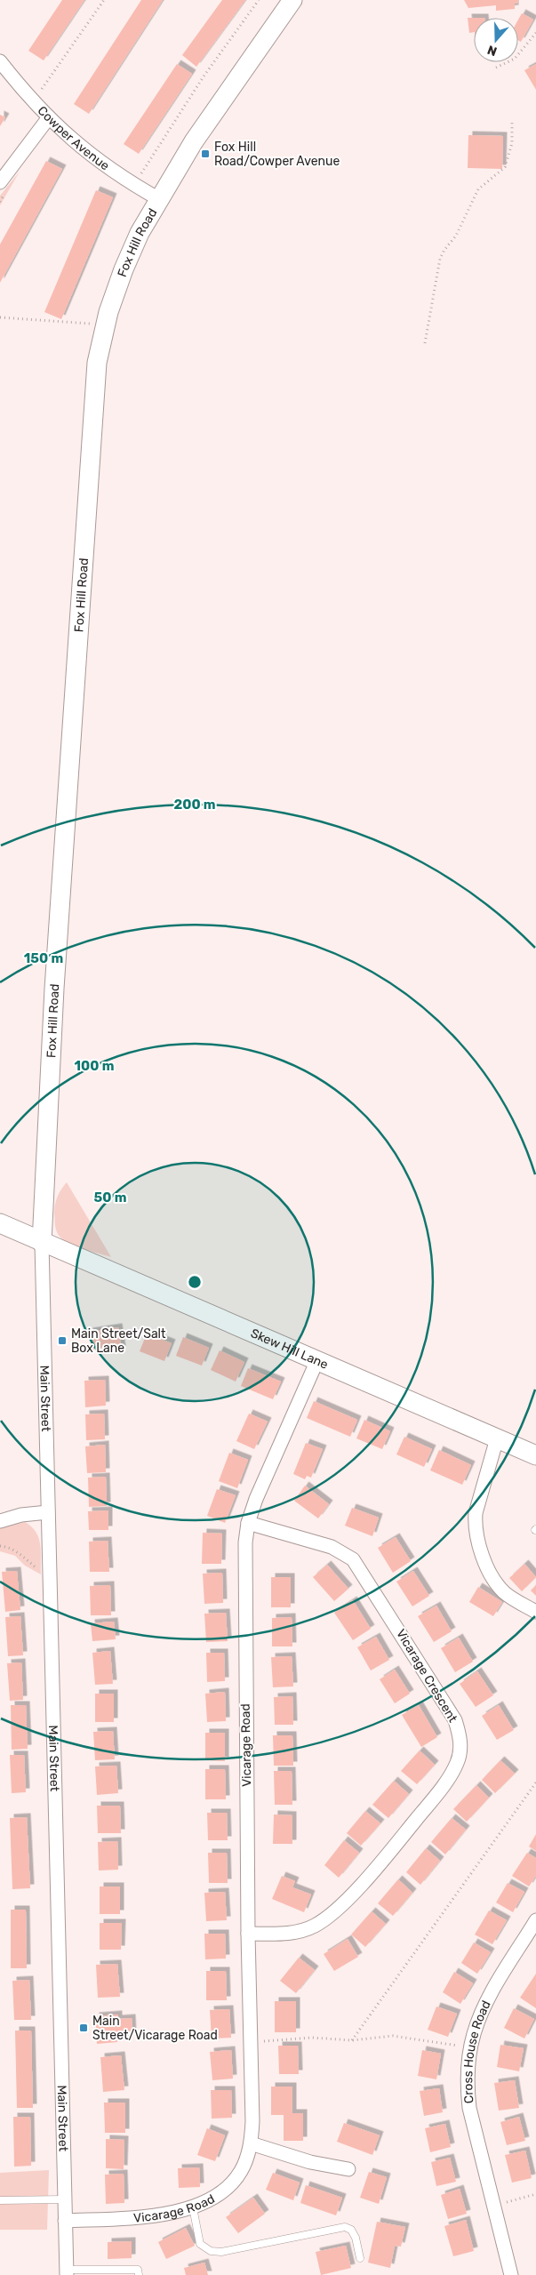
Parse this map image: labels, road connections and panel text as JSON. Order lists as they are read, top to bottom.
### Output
{
  "streets": {
    "street": [
      "Cowper Avenue",
      "Fox Hill Road",
      "Skew Hill Lane",
      "Main Street",
      "Vicarage Crescent",
      "Vicarage Road",
      "Cross House Road"
    ]
  },
  "crossings": [
    ["Cowper Avenue", "Fox Hill Road"],
    ["Fox Hill Road", "Skew Hill Lane"],
    ["Fox Hill Road", "Main Street"],
    ["Skew Hill Lane", "Main Street"],
    ["Skew Hill Lane", "Vicarage Road"],
    ["Main Street", "Vicarage Road"],
    ["Vicarage Crescent", "Vicarage Road"]
  ],
  "places": {
    "transit": ["Fox Hill Road/Cowper Avenue", "Main Street/Salt Box Lane", "Main Street/Vicarage Road"]
  },
  "north": "bottom",
  "rings": [
    "200 m",
    "150 m",
    "100 m",
    "50 m"
  ]
}
